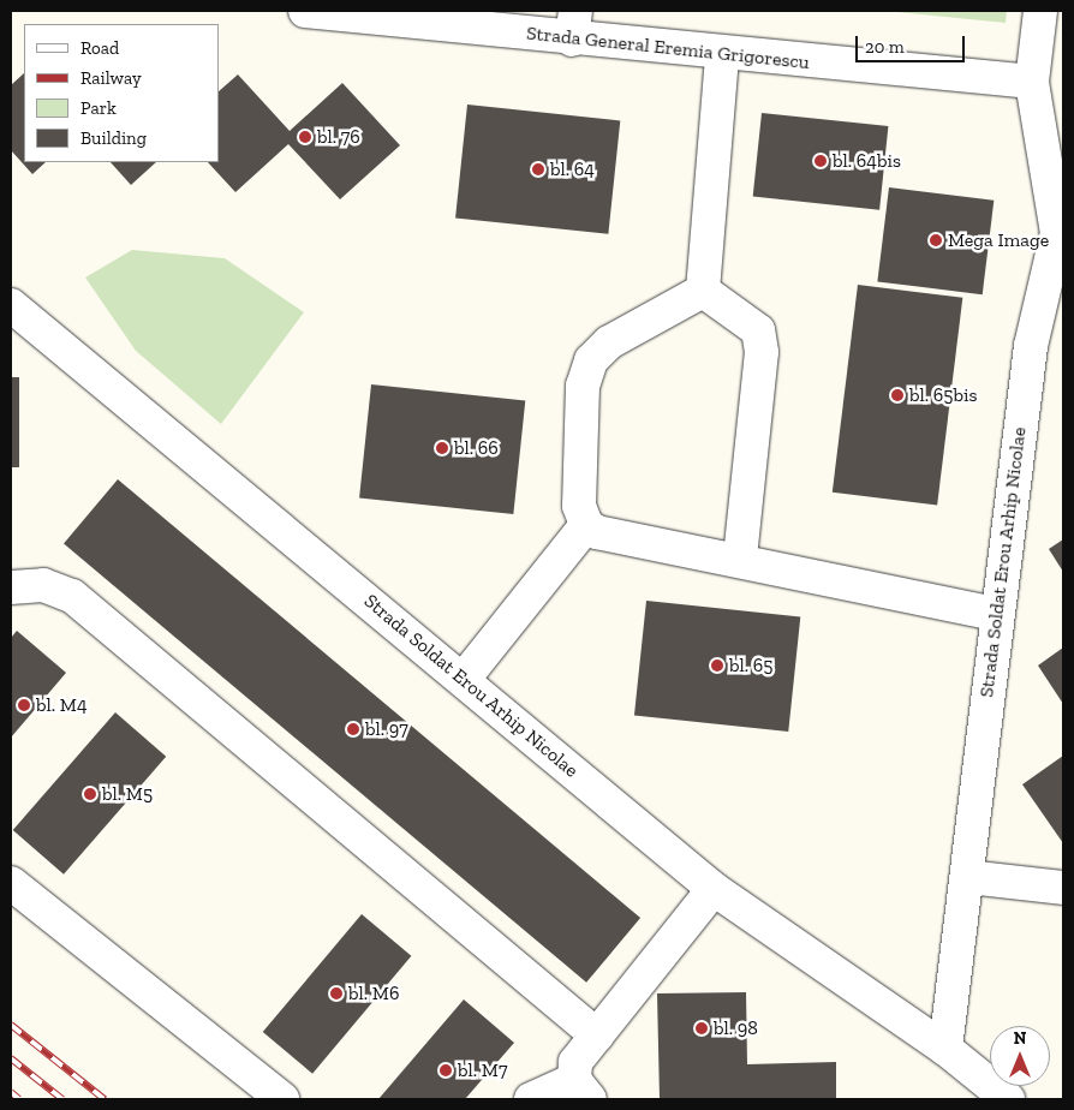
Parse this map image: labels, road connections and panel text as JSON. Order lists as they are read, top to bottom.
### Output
{
  "streets": {
    "street": ["Strada General Eremia Grigorescu", "Strada Soldat Erou Arhip Nicolae"]
  },
  "crossings": [
    ["Strada General Eremia Grigorescu", "Strada Soldat Erou Arhip Nicolae"]
  ],
  "places": [
    "bl. 76",
    "bl. 64bis",
    "bl. 64",
    "Mega Image",
    "bl. 65bis",
    "bl. 66",
    "bl. 65",
    "bl. M4",
    "bl. 97",
    "bl. M5",
    "bl. M6",
    "bl. 98",
    "bl. M7"
  ],
  "legend": [
    "Road",
    "Railway",
    "Park",
    "Building"
  ],
  "scale_bar": "20 m",
  "north": "top"
}
